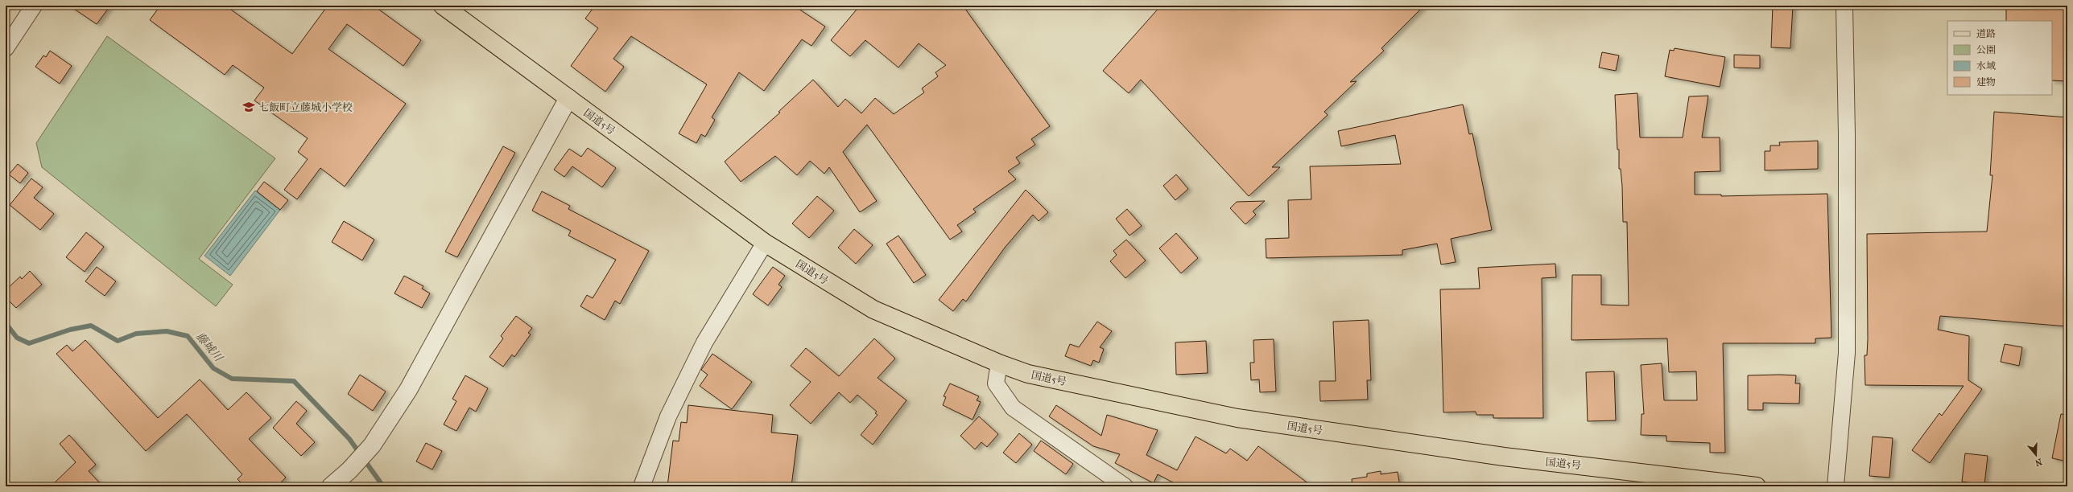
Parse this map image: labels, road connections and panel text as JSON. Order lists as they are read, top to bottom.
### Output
{
  "streets": {
    "highway": ["国道5号"]
  },
  "water": ["藤城川"],
  "places": {
    "school or university": ["七飯町立藤城小学校"]
  },
  "legend": [
    "道路",
    "公園",
    "水域",
    "建物"
  ],
  "north": "bottom"
}
